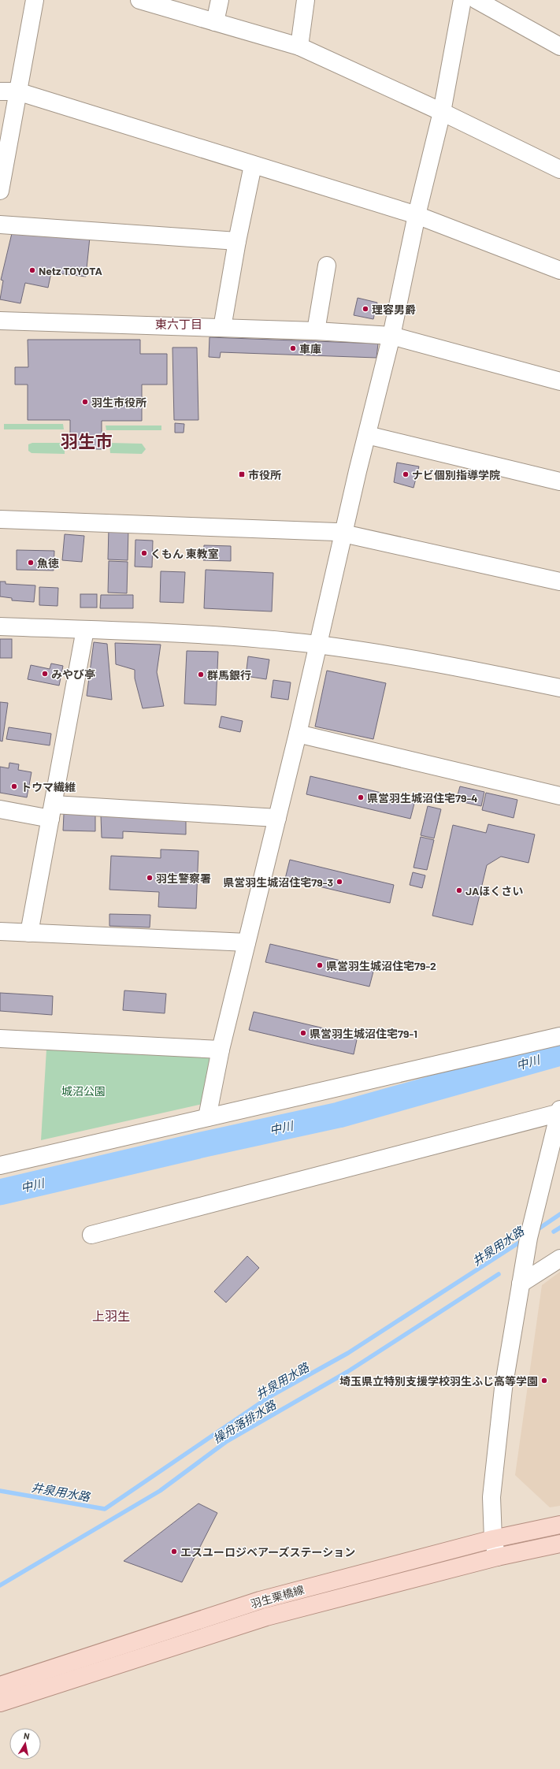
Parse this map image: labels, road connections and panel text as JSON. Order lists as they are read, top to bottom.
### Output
{
  "streets": {
    "main road": ["羽生栗橋線"]
  },
  "districts": ["東六丁目", "羽生市", "上羽生"],
  "water": ["中川", "井泉用水路", "操舟落排水路"],
  "parks": ["城沼公園"],
  "places": {
    "other": [
      "Netz TOYOTA",
      "理容男爵",
      "車庫",
      "羽生市役所",
      "ナビ個別指導学院",
      "くもん 東教室",
      "魚徳",
      "みやび亭",
      "群馬銀行",
      "トウマ繊維",
      "県営羽生城沼住宅79-4",
      "羽生警察署",
      "県営羽生城沼住宅79-3",
      "JAほくさい",
      "県営羽生城沼住宅79-2",
      "県営羽生城沼住宅79-1",
      "埼玉県立特別支援学校羽生ふじ高等学園",
      "エスユーロジベアーズステーション"
    ],
    "transit": ["市役所"]
  },
  "north": "top"
}
